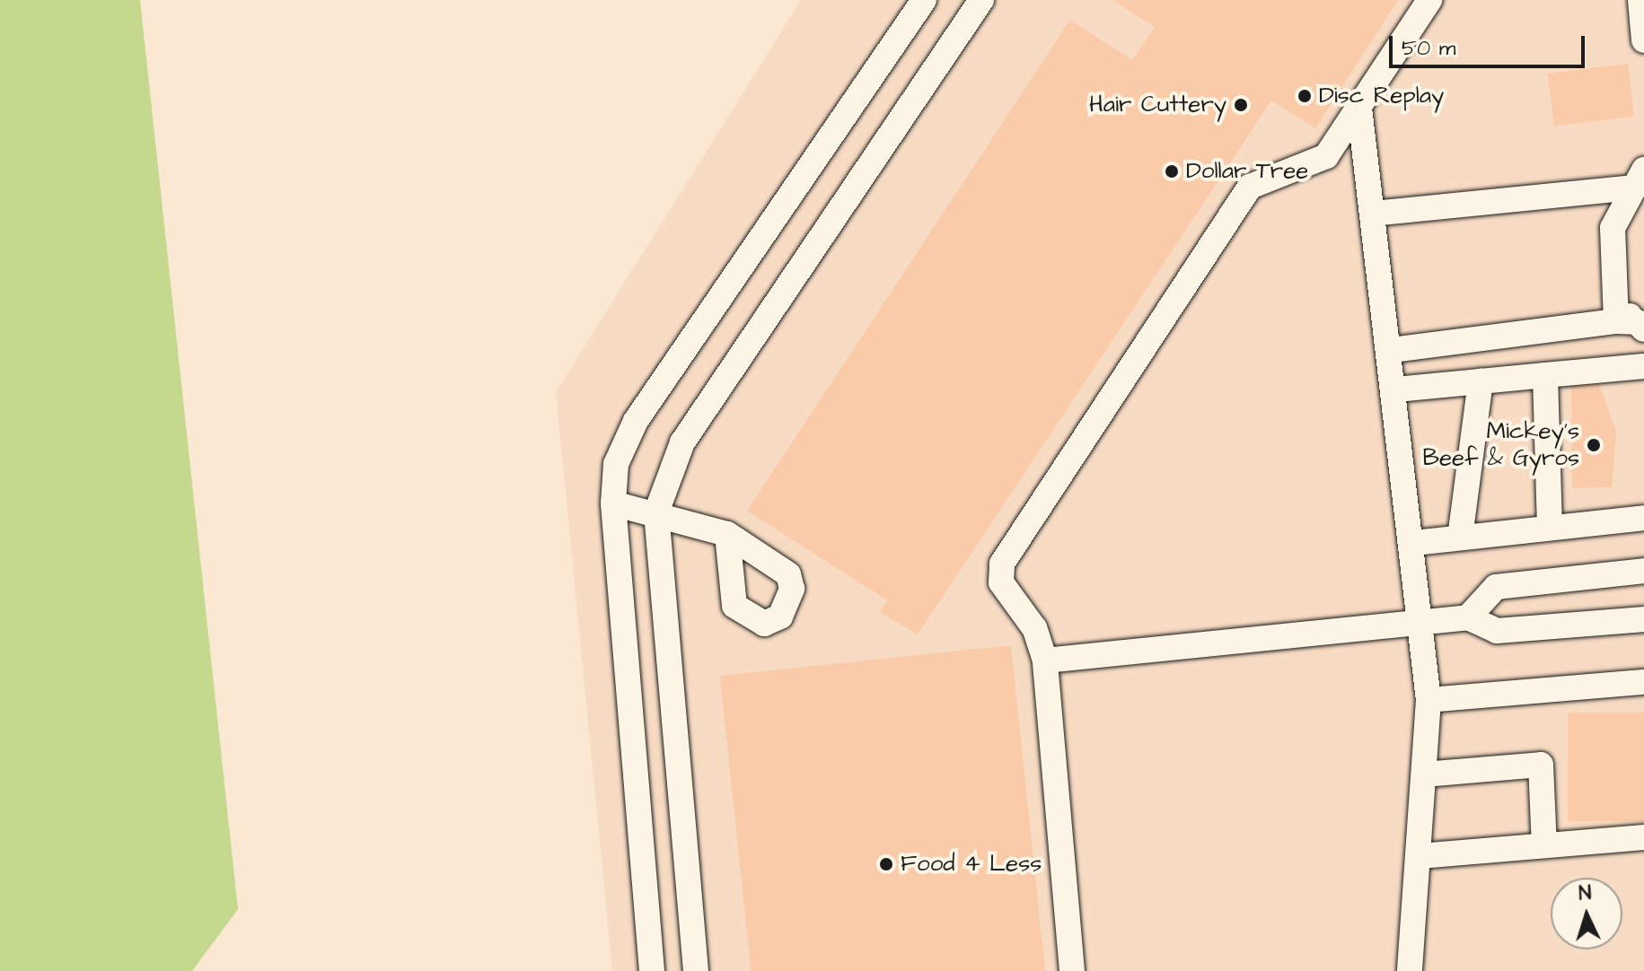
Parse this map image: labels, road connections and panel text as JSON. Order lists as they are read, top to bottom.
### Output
{
  "places": [
    "Disc Replay",
    "Hair Cuttery",
    "Dollar Tree",
    "Mickey's Beef & Gyros",
    "Food 4 Less"
  ],
  "scale_bar": "50 m",
  "north": "top"
}
